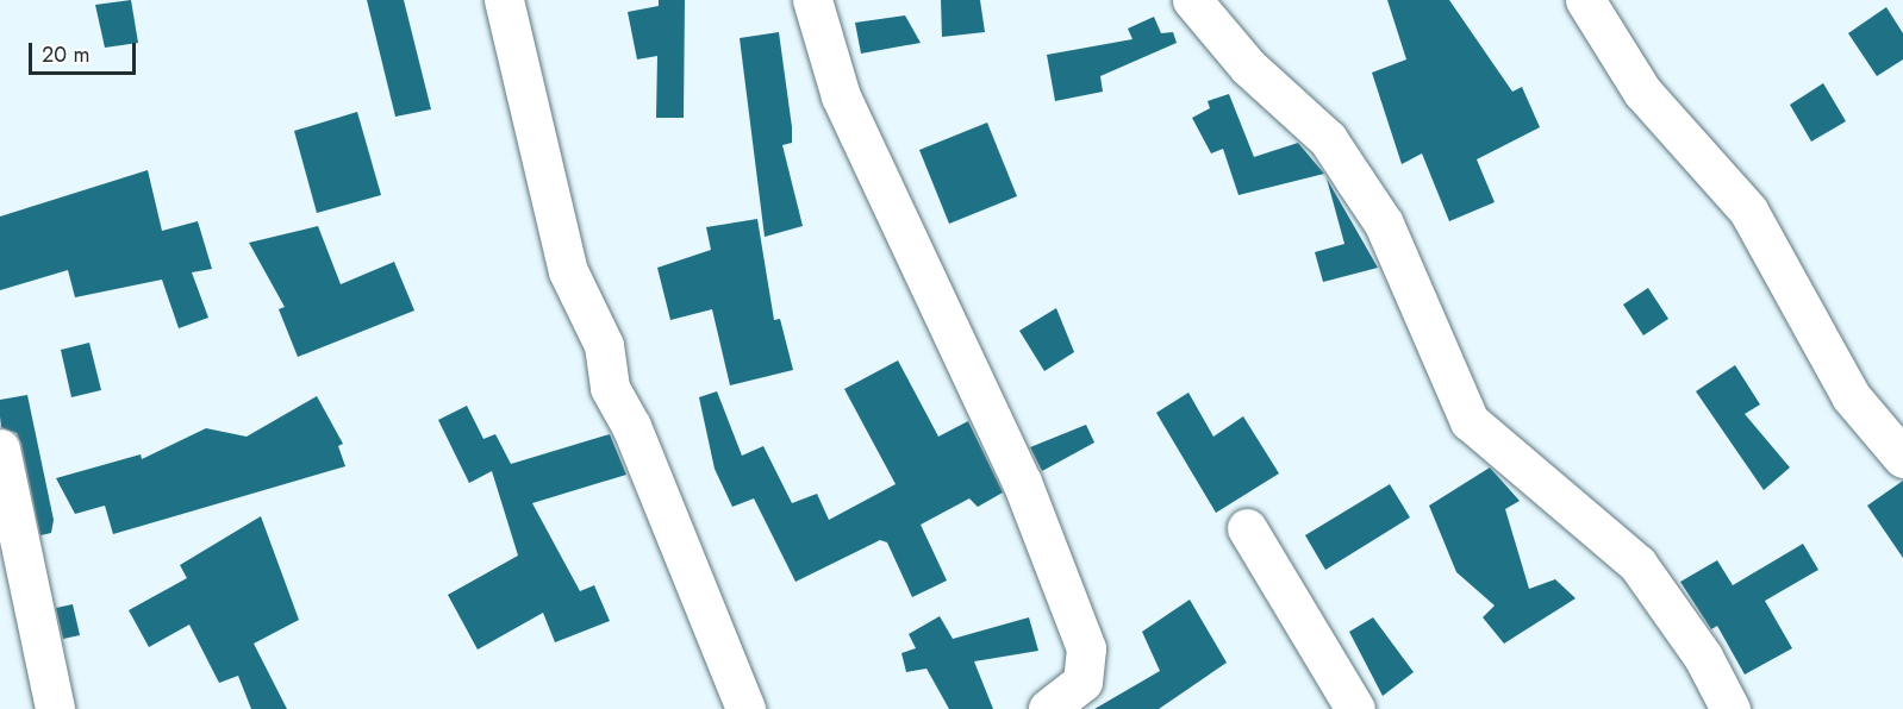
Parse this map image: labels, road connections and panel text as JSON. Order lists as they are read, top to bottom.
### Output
{
  "scale_bar": "20 m"
}
